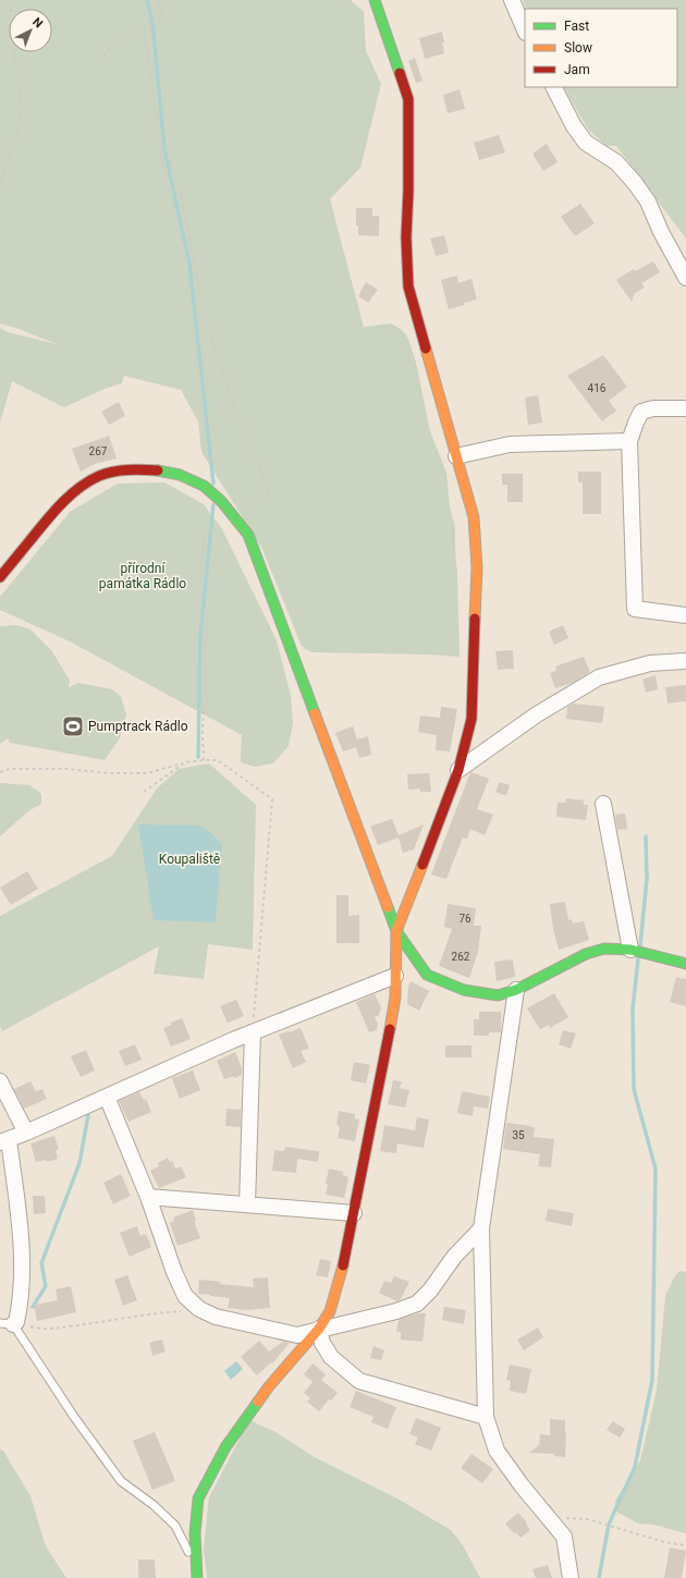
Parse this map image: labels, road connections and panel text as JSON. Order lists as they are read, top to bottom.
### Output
{
  "parks": ["přírodní památka Rádlo", "Koupaliště"],
  "places": {
    "sports": ["Pumptrack Rádlo"]
  },
  "house_numbers": [
    "416",
    "267",
    "76",
    "262",
    "35"
  ],
  "legend": ["Fast", "Slow", "Jam"],
  "north": "top right"
}
